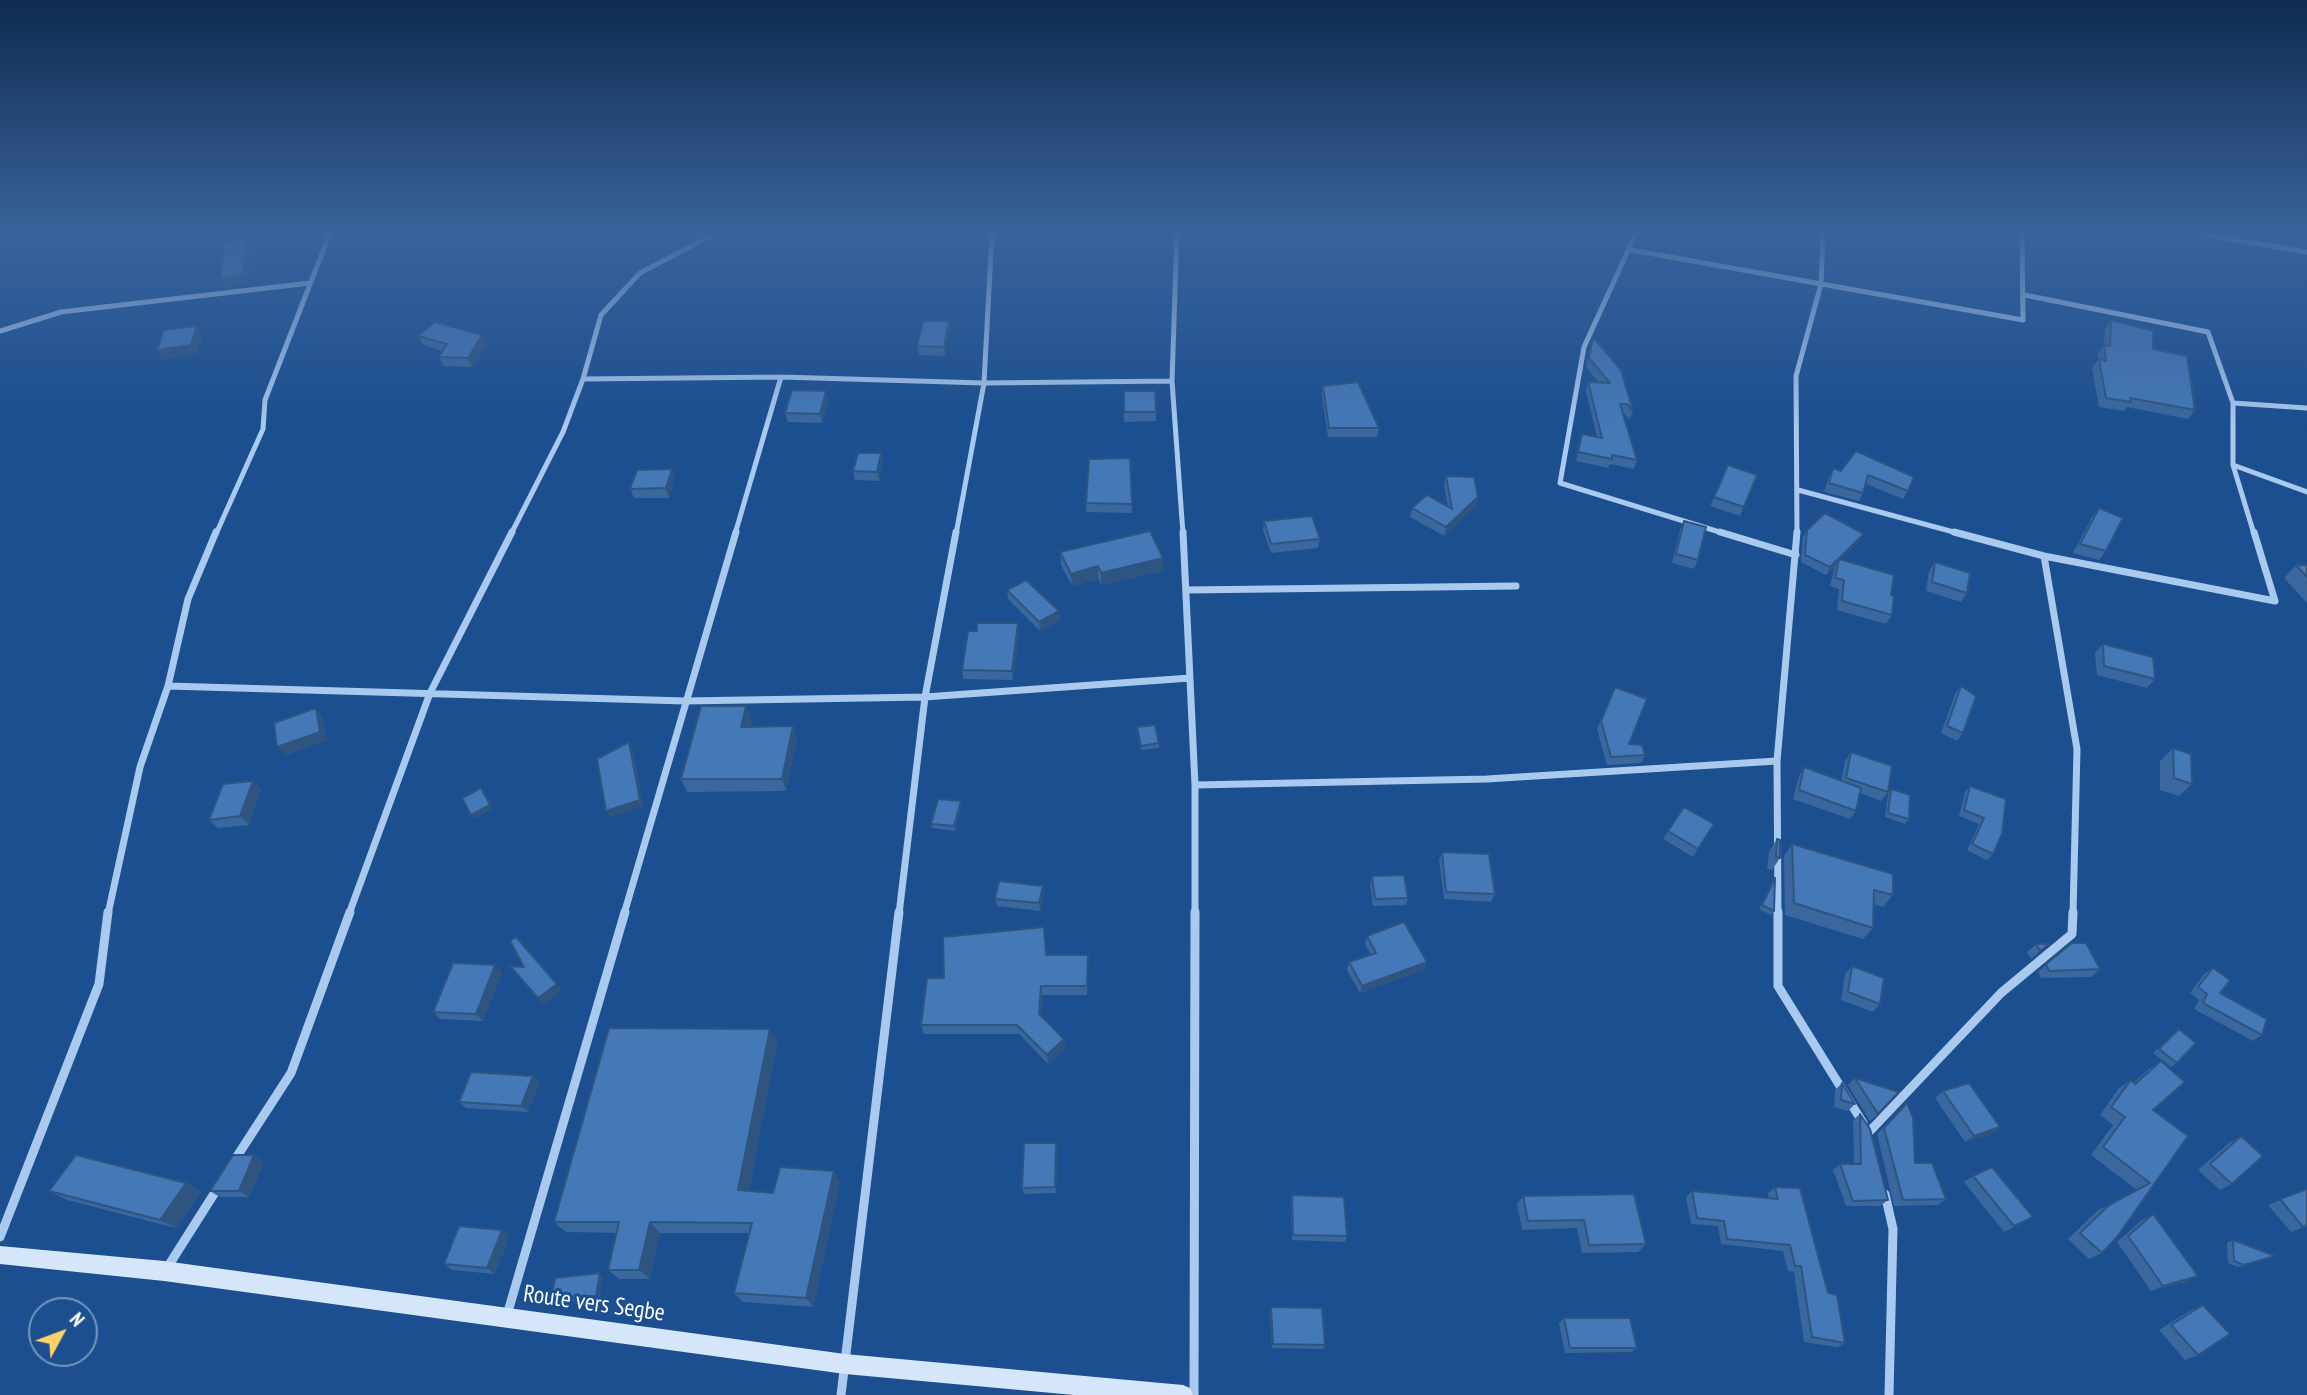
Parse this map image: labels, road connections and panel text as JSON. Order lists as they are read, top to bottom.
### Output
{
  "streets": {
    "main road": ["Route vers Segbe"]
  },
  "north": "top right"
}
